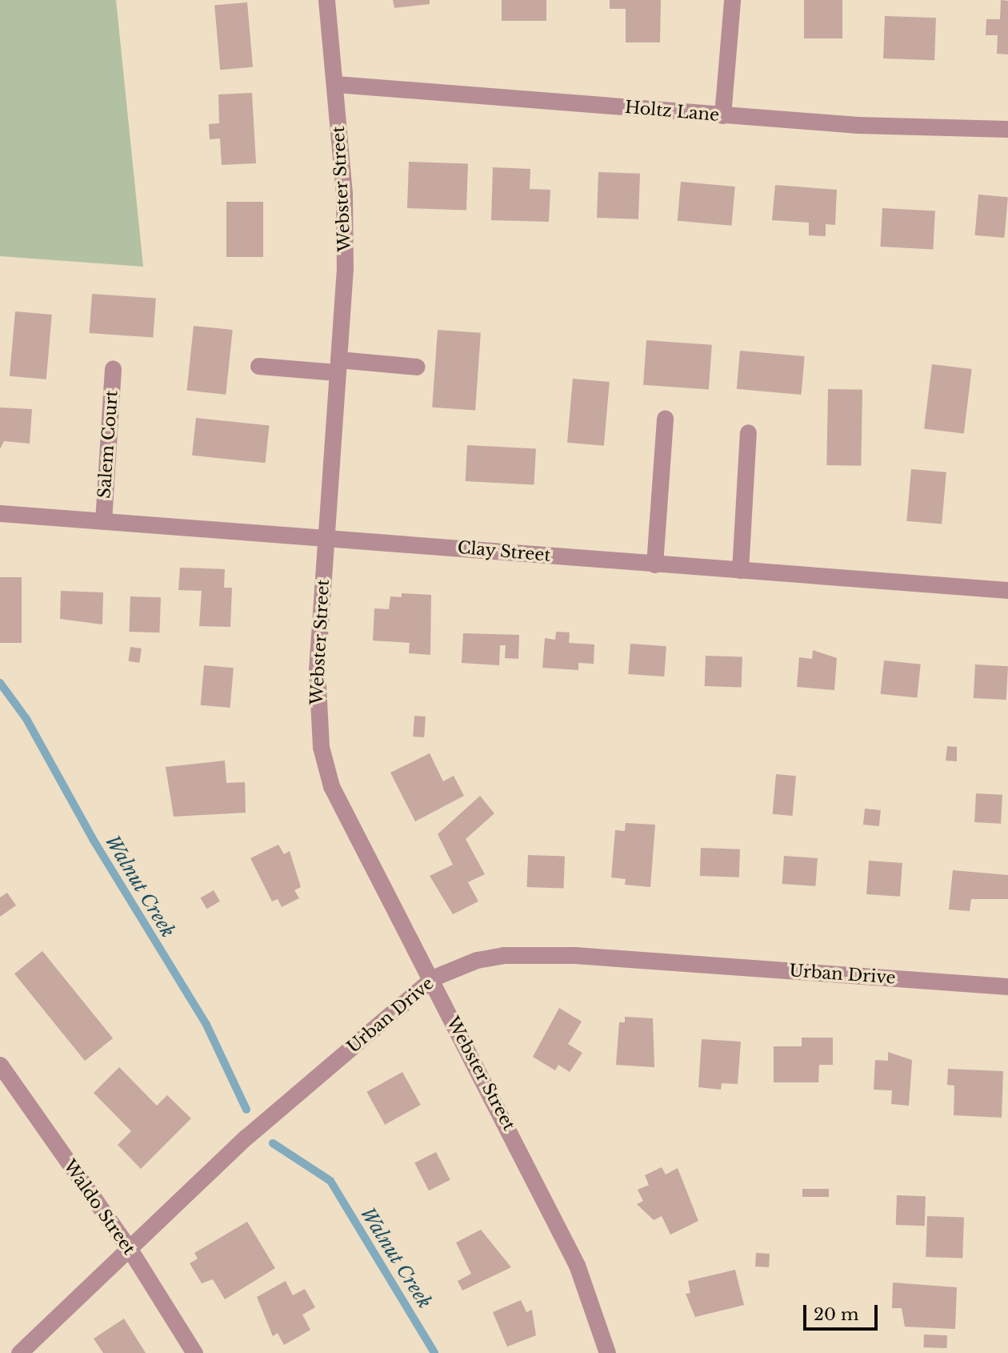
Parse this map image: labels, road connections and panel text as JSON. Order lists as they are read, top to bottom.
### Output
{
  "streets": {
    "street": [
      "Holtz Lane",
      "Webster Street",
      "Salem Court",
      "Clay Street",
      "Urban Drive",
      "Waldo Street"
    ]
  },
  "crossings": [
    ["Holtz Lane", "Webster Street"],
    ["Webster Street", "Clay Street"],
    ["Webster Street", "Urban Drive"],
    ["Salem Court", "Clay Street"],
    ["Urban Drive", "Waldo Street"]
  ],
  "water": ["Walnut Creek"],
  "scale_bar": "20 m"
}
